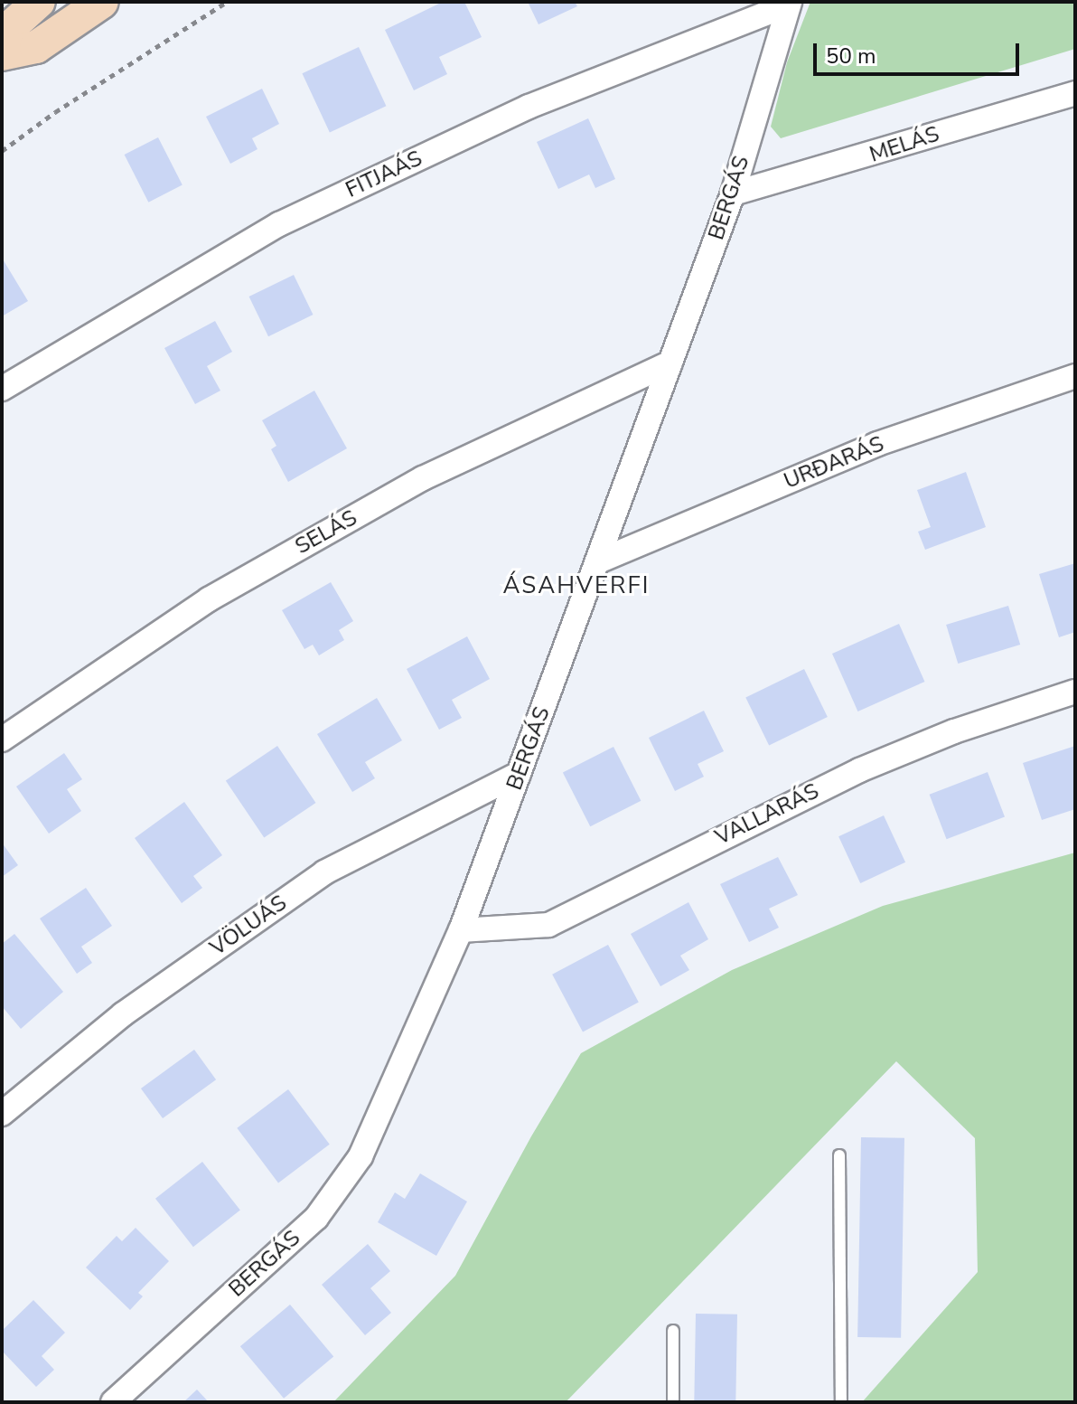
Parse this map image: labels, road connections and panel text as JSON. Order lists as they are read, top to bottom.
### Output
{
  "streets": {
    "street": [
      "MELÁS",
      "FITJAÁS",
      "BERGÁS",
      "URÐARÁS",
      "SELÁS",
      "VALLARÁS",
      "VÖLUÁS"
    ]
  },
  "crossings": [
    ["MELÁS", "BERGÁS"],
    ["FITJAÁS", "BERGÁS"],
    ["BERGÁS", "URÐARÁS"],
    ["BERGÁS", "SELÁS"],
    ["BERGÁS", "VALLARÁS"],
    ["BERGÁS", "VÖLUÁS"]
  ],
  "districts": ["ÁSAHVERFI"],
  "scale_bar": "50 m"
}
